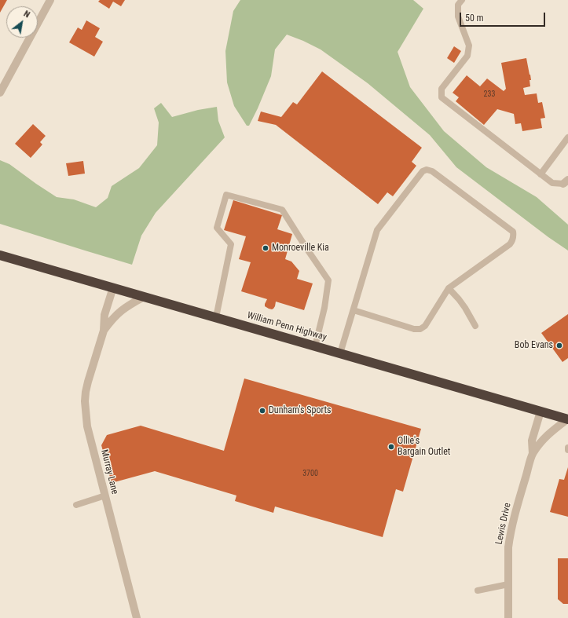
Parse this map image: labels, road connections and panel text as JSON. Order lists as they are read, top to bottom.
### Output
{
  "streets": {
    "highway": ["William Penn Highway"],
    "street": ["Murray Lane", "Lewis Drive"]
  },
  "crossings": [
    ["William Penn Highway", "Murray Lane"],
    ["William Penn Highway", "Lewis Drive"]
  ],
  "places": [
    "Monroeville Kia",
    "Bob Evans",
    "Dunham's Sports",
    "Ollie's Bargain Outlet"
  ],
  "house_numbers": ["233", "3700"],
  "scale_bar": "50 m",
  "north": "top right"
}
